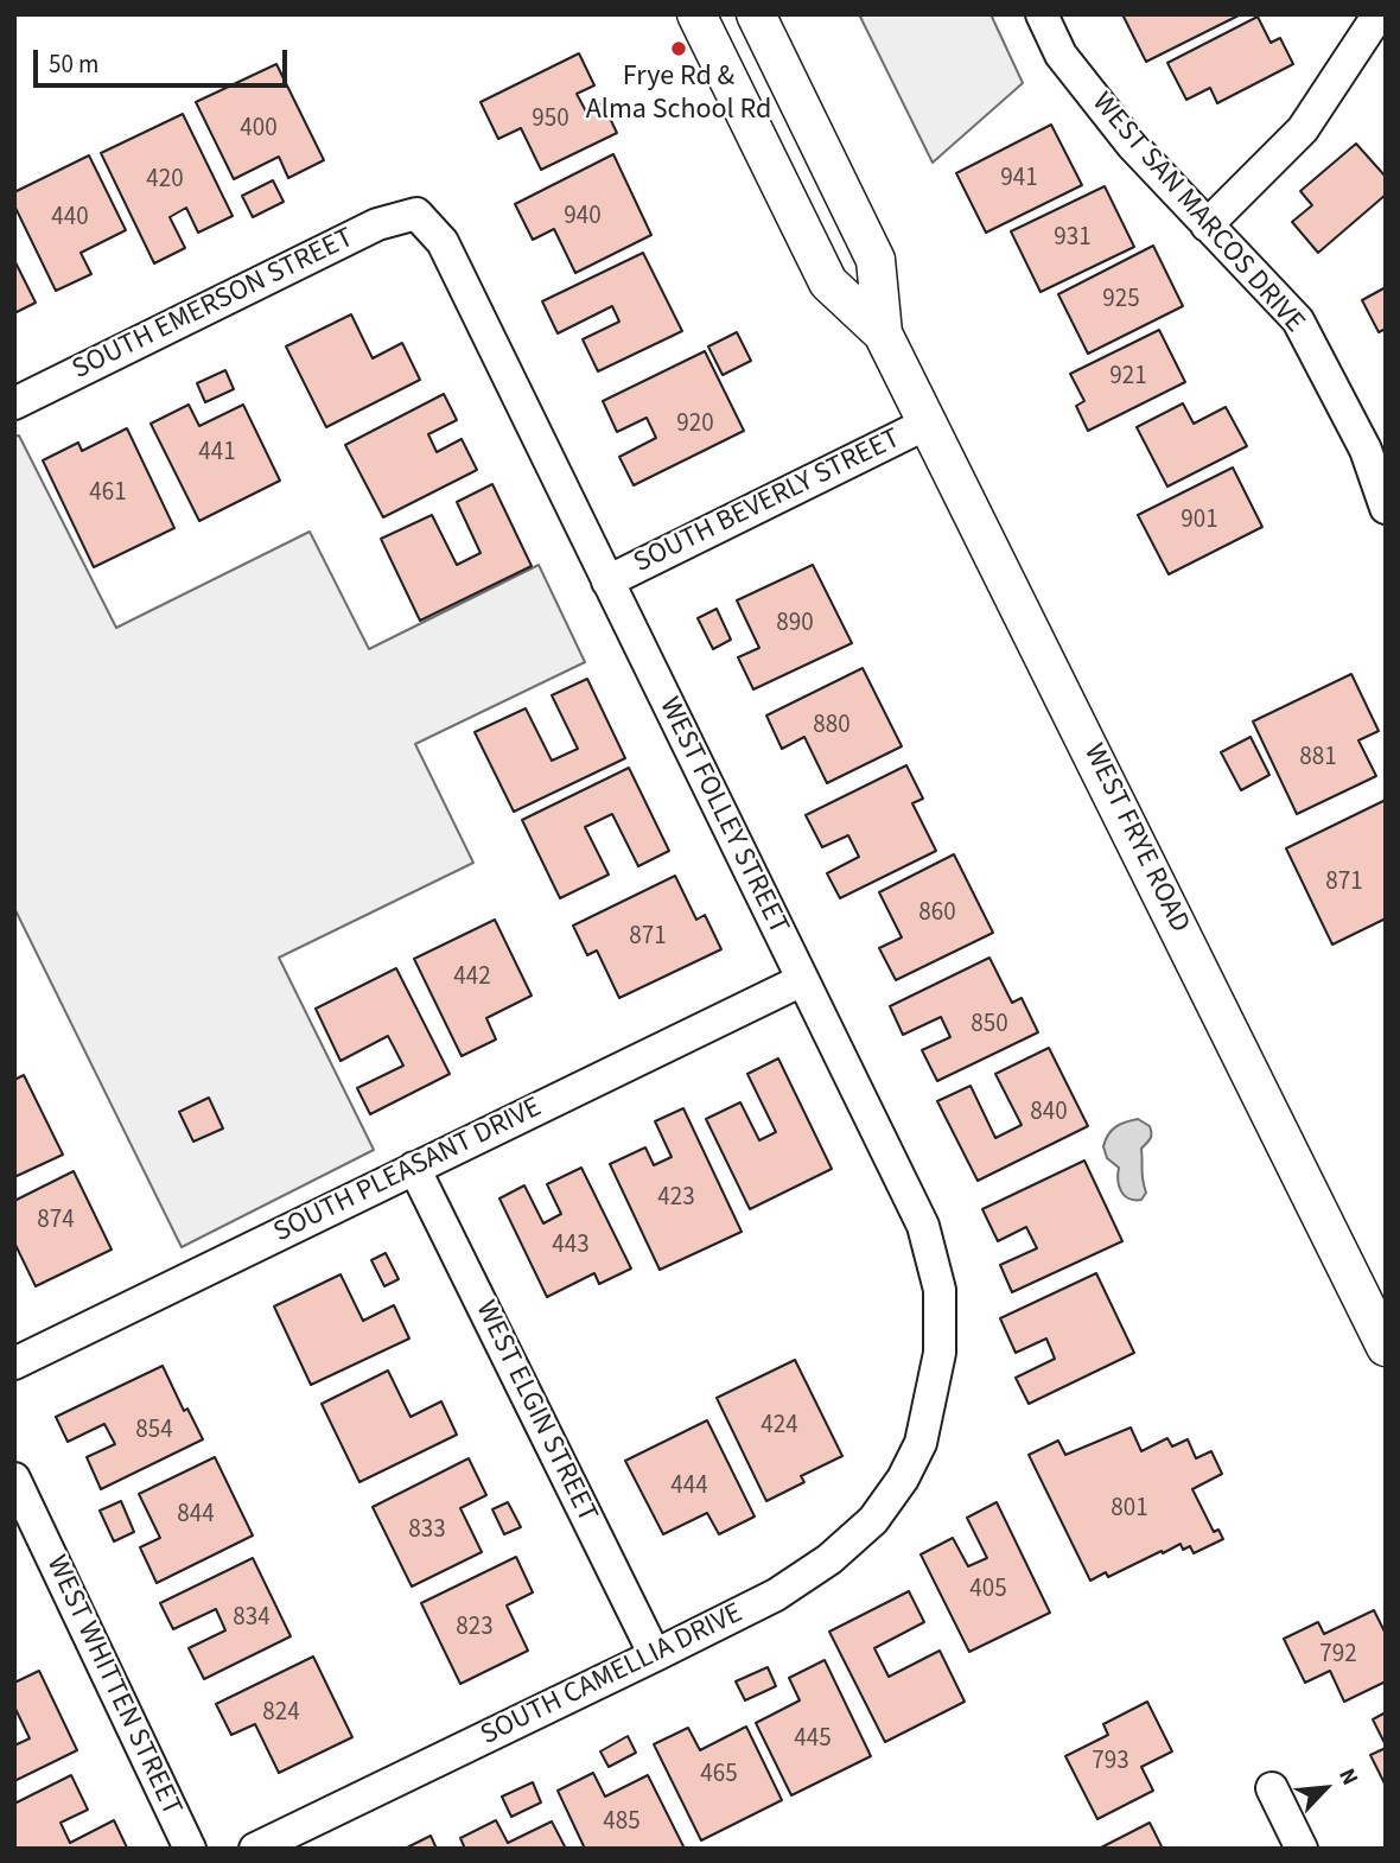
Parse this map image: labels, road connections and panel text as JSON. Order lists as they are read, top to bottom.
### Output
{
  "streets": {
    "street": [
      "WEST SAN MARCOS DRIVE",
      "SOUTH EMERSON STREET",
      "SOUTH BEVERLY STREET",
      "WEST FOLLEY STREET",
      "WEST FRYE ROAD",
      "SOUTH PLEASANT DRIVE",
      "WEST ELGIN STREET",
      "SOUTH CAMELLIA DRIVE",
      "WEST WHITTEN STREET"
    ]
  },
  "crossings": [
    ["SOUTH EMERSON STREET", "WEST FOLLEY STREET"],
    ["SOUTH BEVERLY STREET", "WEST FOLLEY STREET"],
    ["SOUTH BEVERLY STREET", "WEST FRYE ROAD"],
    ["WEST FOLLEY STREET", "SOUTH PLEASANT DRIVE"],
    ["WEST FOLLEY STREET", "SOUTH CAMELLIA DRIVE"],
    ["SOUTH PLEASANT DRIVE", "WEST ELGIN STREET"],
    ["WEST ELGIN STREET", "SOUTH CAMELLIA DRIVE"]
  ],
  "places": ["Frye Rd & Alma School Rd"],
  "house_numbers": [
    "950",
    "400",
    "941",
    "420",
    "940",
    "440",
    "931",
    "925",
    "921",
    "920",
    "441",
    "461",
    "901",
    "890",
    "880",
    "881",
    "871",
    "860",
    "871",
    "442",
    "850",
    "840",
    "423",
    "874",
    "443",
    "424",
    "854",
    "444",
    "801",
    "844",
    "833",
    "405",
    "834",
    "823",
    "792",
    "824",
    "445",
    "793",
    "465",
    "485"
  ],
  "scale_bar": "50 m",
  "north": "top right"
}
